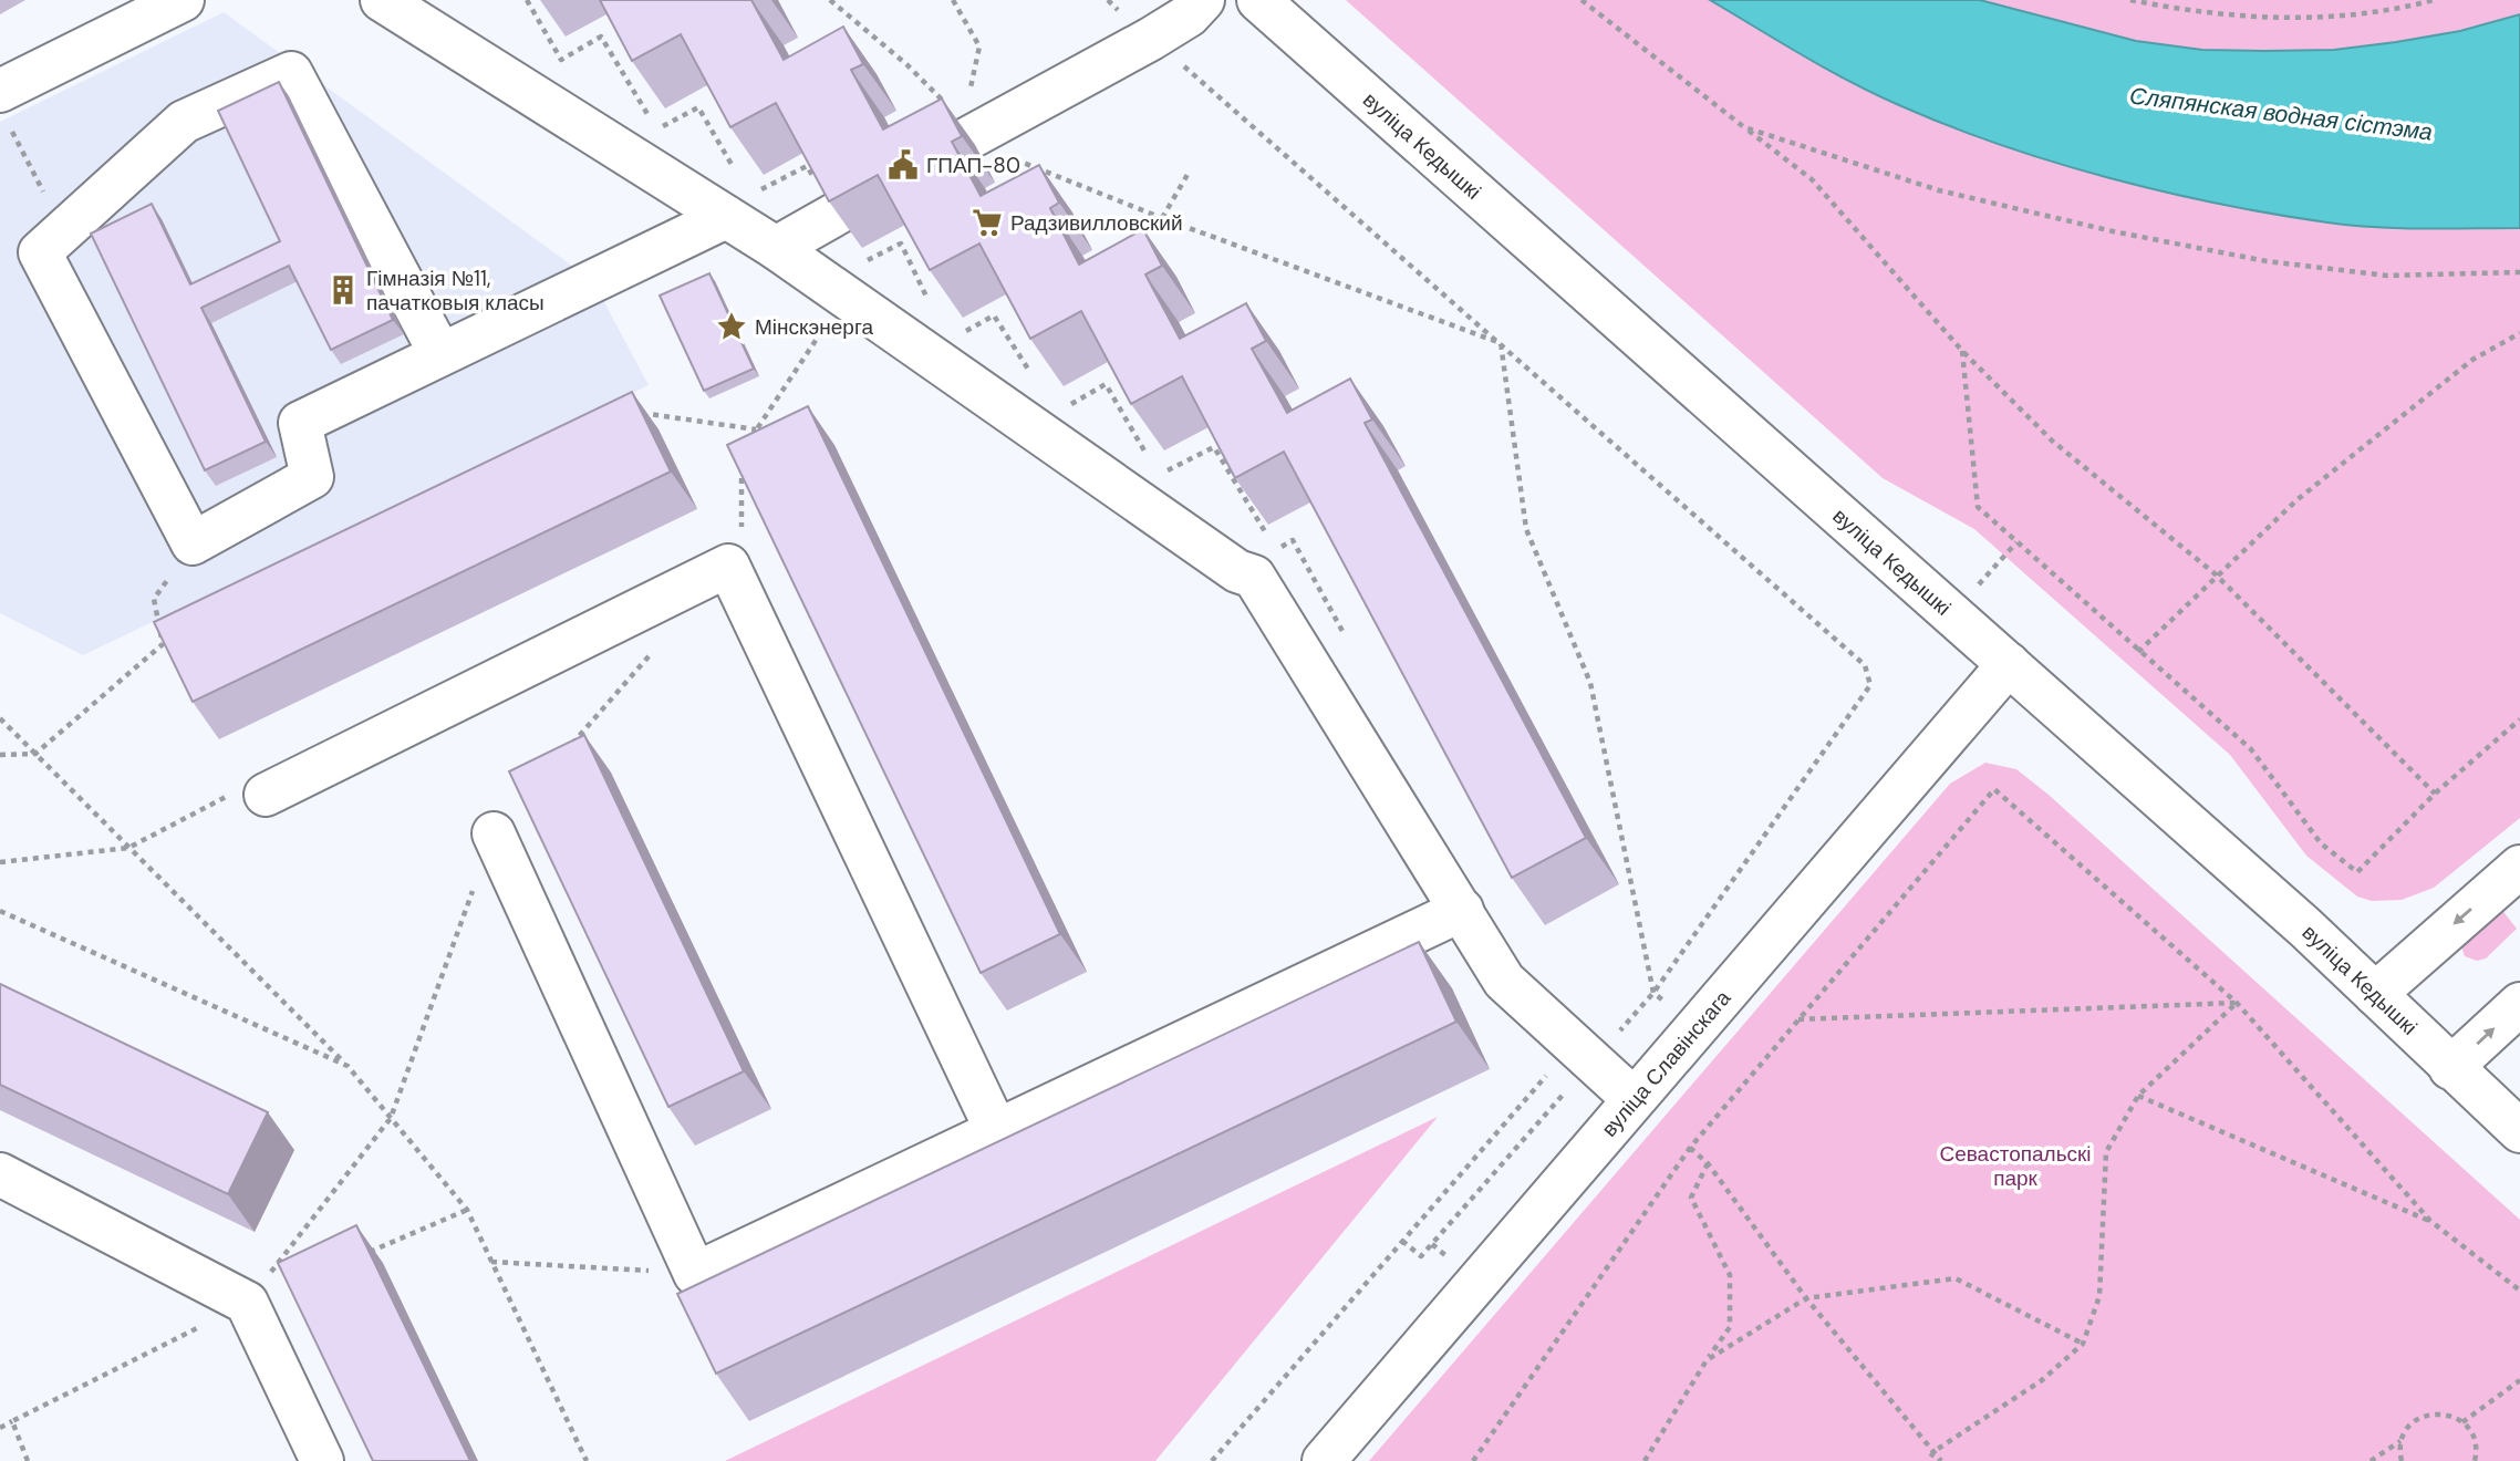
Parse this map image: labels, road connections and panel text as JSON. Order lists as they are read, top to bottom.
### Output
{
  "streets": {
    "street": ["вуліца Кедышкі", "вуліца Славінскага"]
  },
  "crossings": [
    ["вуліца Кедышкі", "вуліца Славінскага"]
  ],
  "water": ["Сляпянская водная сістэма"],
  "parks": ["Севастопальскі парк"],
  "places": {
    "public building": ["ГПАП-80"],
    "supermarket": ["Радзивилловский"],
    "building": ["Гімназія №11, пачатковыя класы"],
    "place": ["Мінскэнерга"]
  }
}
